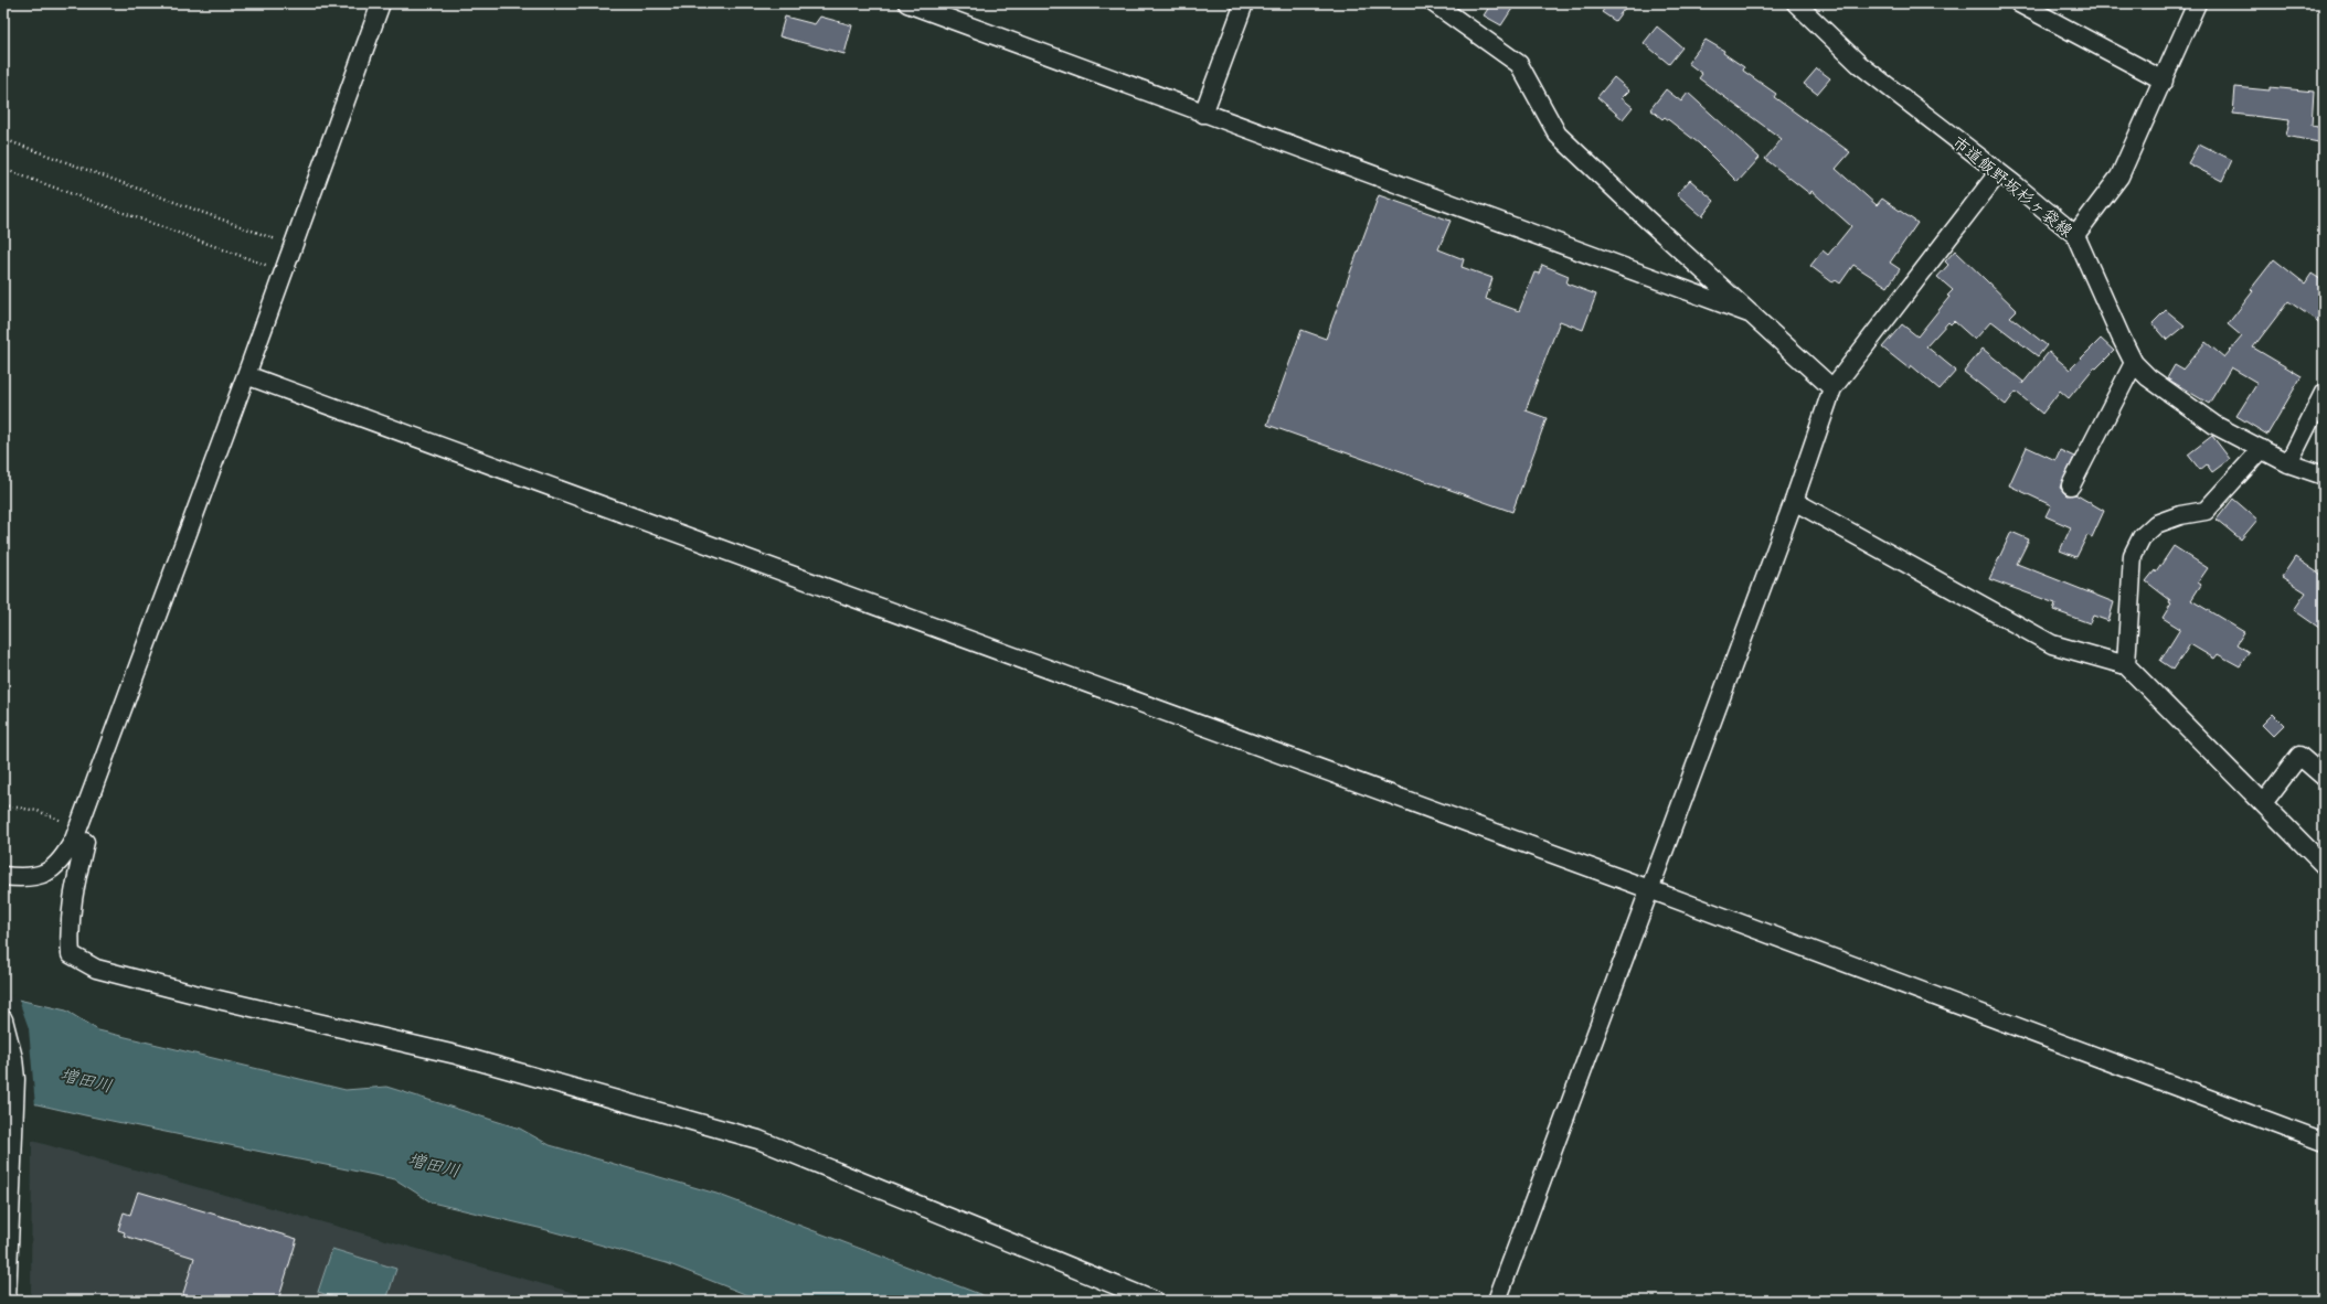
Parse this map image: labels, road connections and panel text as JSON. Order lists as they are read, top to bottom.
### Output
{
  "streets": {
    "street": ["市道飯野坂杉ヶ袋線"]
  },
  "water": ["増田川"]
}
